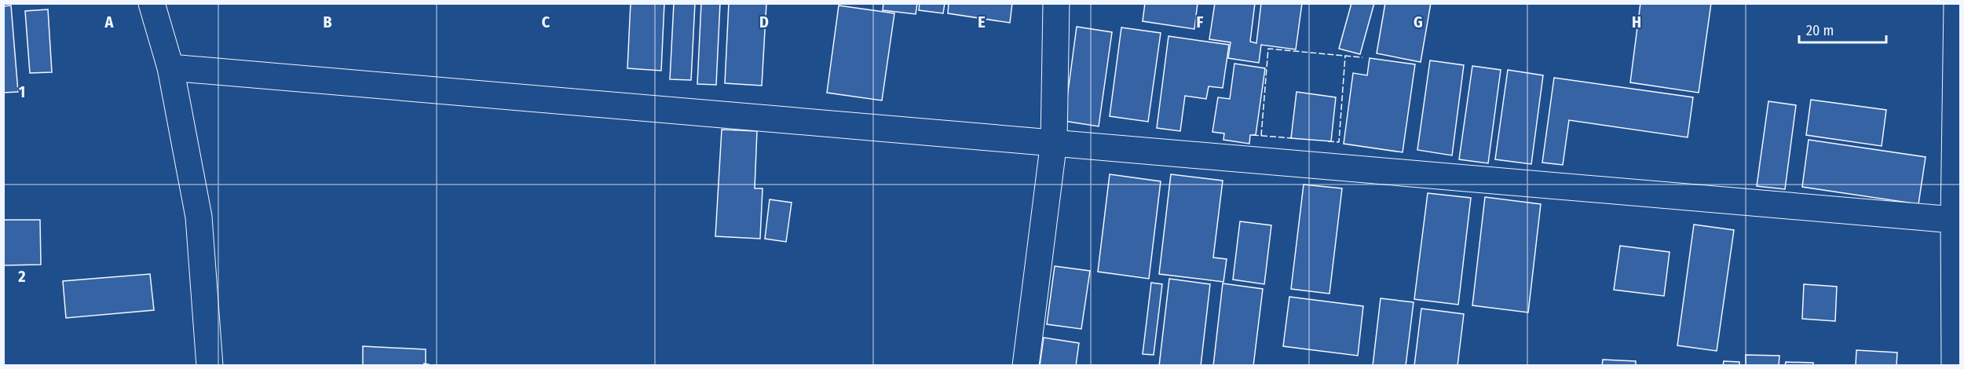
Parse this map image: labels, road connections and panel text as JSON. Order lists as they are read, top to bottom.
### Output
{
  "scale_bar": "20 m",
  "grid": {
    "columns": [
      "A",
      "B",
      "C",
      "D",
      "E",
      "F",
      "G",
      "H"
    ],
    "rows": ["1", "2"]
  }
}
